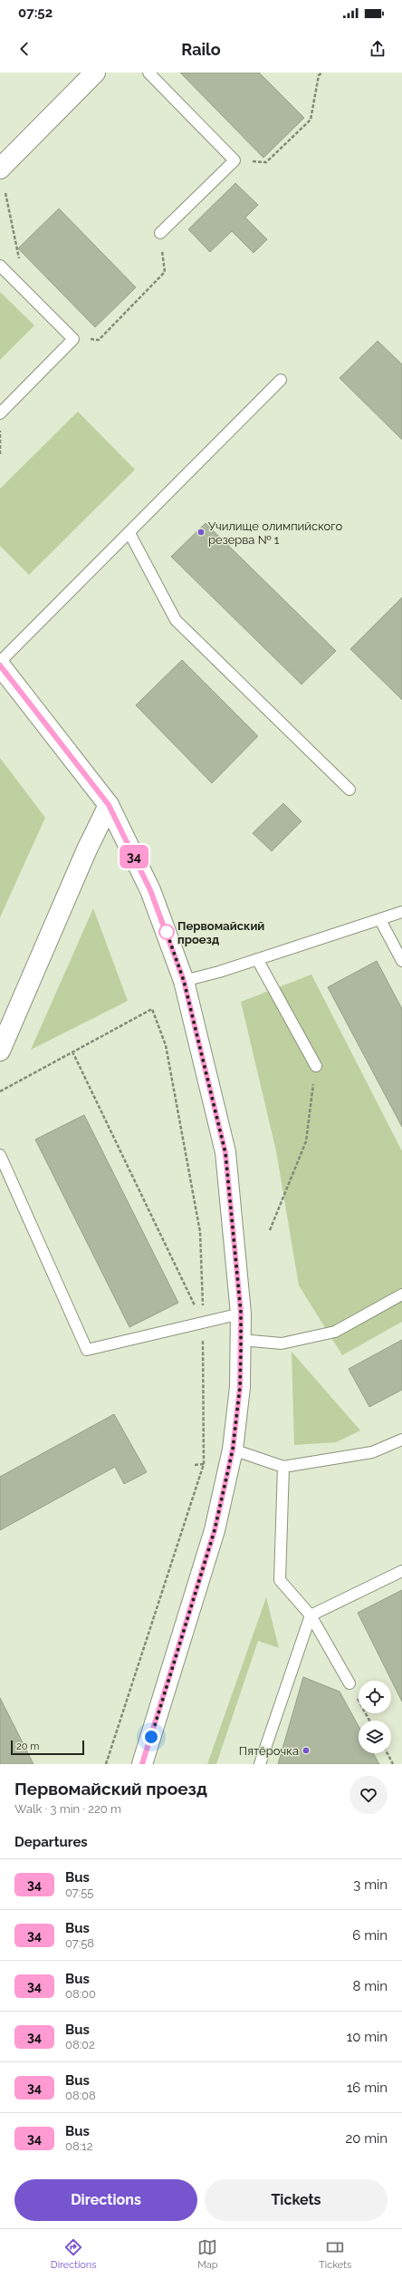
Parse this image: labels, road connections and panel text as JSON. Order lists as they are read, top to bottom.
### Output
{
  "places": ["Училище олимпийского резерва № 1", "Первомайский проезд", "Пятёрочка"],
  "lines": ["bus line 34"],
  "scale_bar": "20 m",
  "page": {
    "status": "07:52",
    "header": "Railo",
    "on_map": "34",
    "scale": "20 m",
    "heading": [
      ["Первомайский проезд", "Walk · 3 min · 220 m"],
      "Departures"
    ],
    "list": [
      {
        "mark": "34",
        "name": "Bus",
        "note": "07:55",
        "value": "3 min"
      },
      {
        "mark": "34",
        "name": "Bus",
        "note": "07:58",
        "value": "6 min"
      },
      {
        "mark": "34",
        "name": "Bus",
        "note": "08:00",
        "value": "8 min"
      },
      {
        "mark": "34",
        "name": "Bus",
        "note": "08:02",
        "value": "10 min"
      },
      {
        "mark": "34",
        "name": "Bus",
        "note": "08:08",
        "value": "16 min"
      },
      {
        "mark": "34",
        "name": "Bus",
        "note": "08:12",
        "value": "20 min"
      }
    ],
    "buttons": ["Directions", "Tickets"],
    "tabs": ["Directions", "Map", "Tickets"]
  }
}
